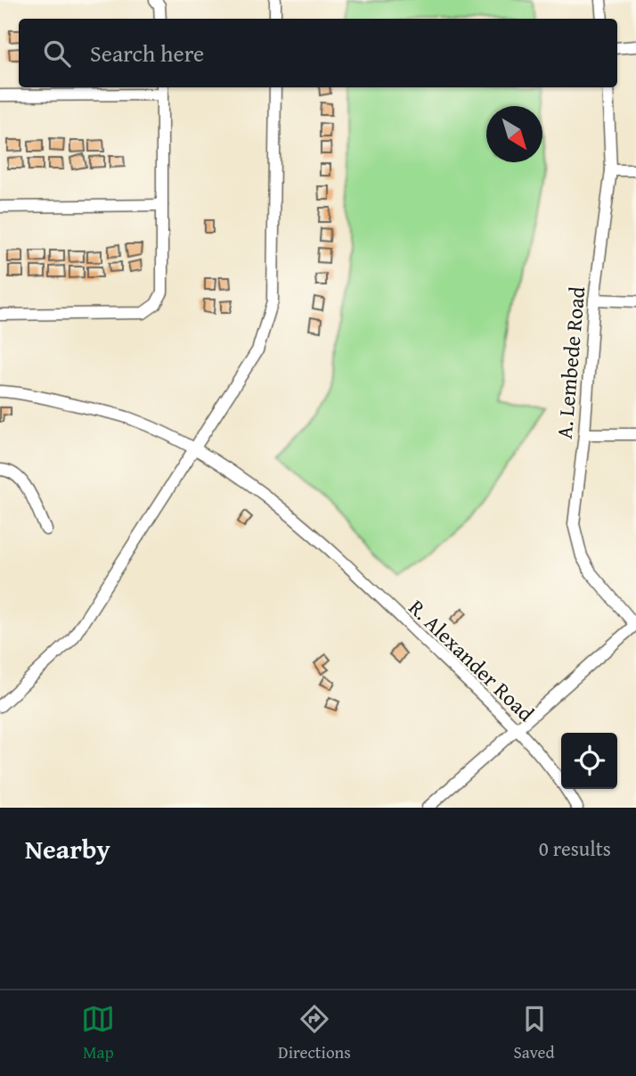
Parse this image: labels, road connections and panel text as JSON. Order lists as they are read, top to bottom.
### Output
{
  "streets": {
    "street": ["A. Lembede Road", "R. Alexander Road"]
  },
  "crossings": [
    ["A. Lembede Road", "R. Alexander Road"]
  ],
  "north": "bottom right",
  "page": {
    "search": "Search here",
    "heading": ["Nearby", "0 results"],
    "nav": ["Map", "Directions", "Saved"]
  }
}
